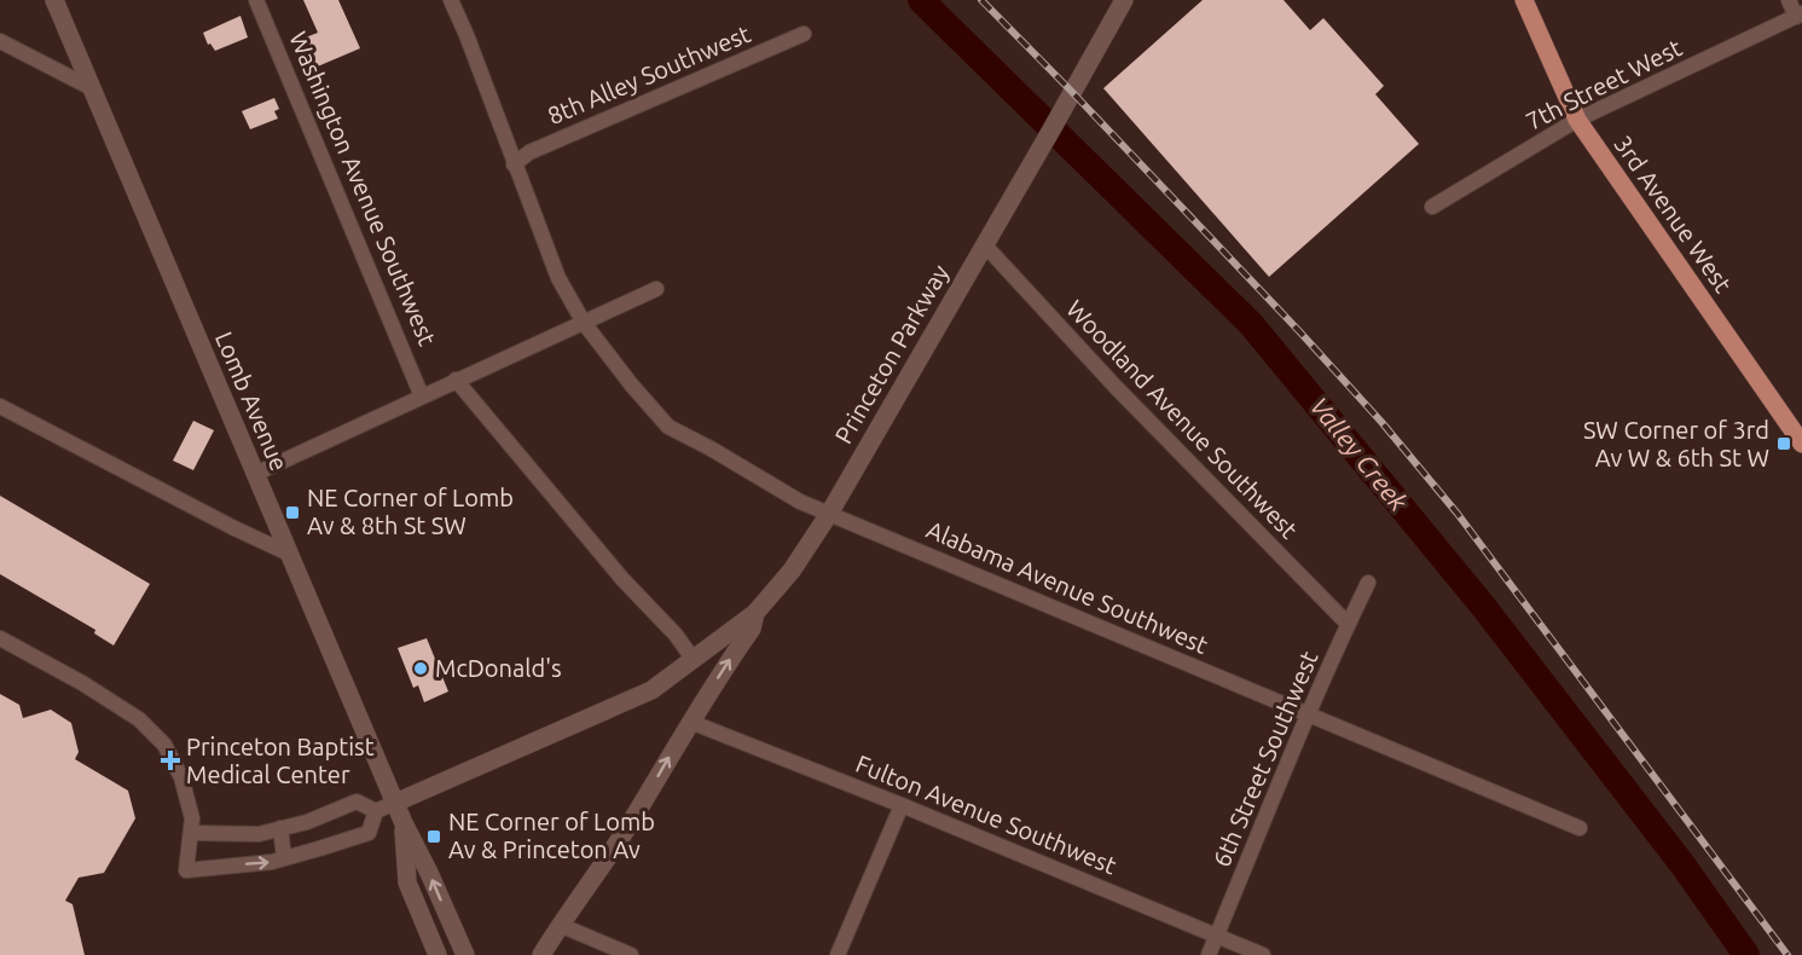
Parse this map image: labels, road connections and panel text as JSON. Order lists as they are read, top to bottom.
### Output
{
  "streets": {
    "main road": ["3rd Avenue West", "Princeton Parkway", "Lomb Avenue"],
    "street": [
      "8th Alley Southwest",
      "7th Street West",
      "Washington Avenue Southwest",
      "Woodland Avenue Southwest",
      "Alabama Avenue Southwest",
      "6th Street Southwest",
      "Fulton Avenue Southwest"
    ]
  },
  "crossings": [
    ["8th Alley Southwest", "Alabama Avenue Southwest"],
    ["7th Street West", "3rd Avenue West"],
    ["Princeton Parkway", "Woodland Avenue Southwest"],
    ["Princeton Parkway", "Alabama Avenue Southwest"],
    ["Princeton Parkway", "Fulton Avenue Southwest"],
    ["Woodland Avenue Southwest", "6th Street Southwest"],
    ["Alabama Avenue Southwest", "6th Street Southwest"],
    ["6th Street Southwest", "Fulton Avenue Southwest"]
  ],
  "water": ["Valley Creek"],
  "places": {
    "transit": ["SW Corner of 3rd Av W & 6th St W", "NE Corner of Lomb Av & 8th St SW", "NE Corner of Lomb Av & Princeton Av"],
    "other": ["McDonald's"],
    "health": ["Princeton Baptist Medical Center"]
  }
}
